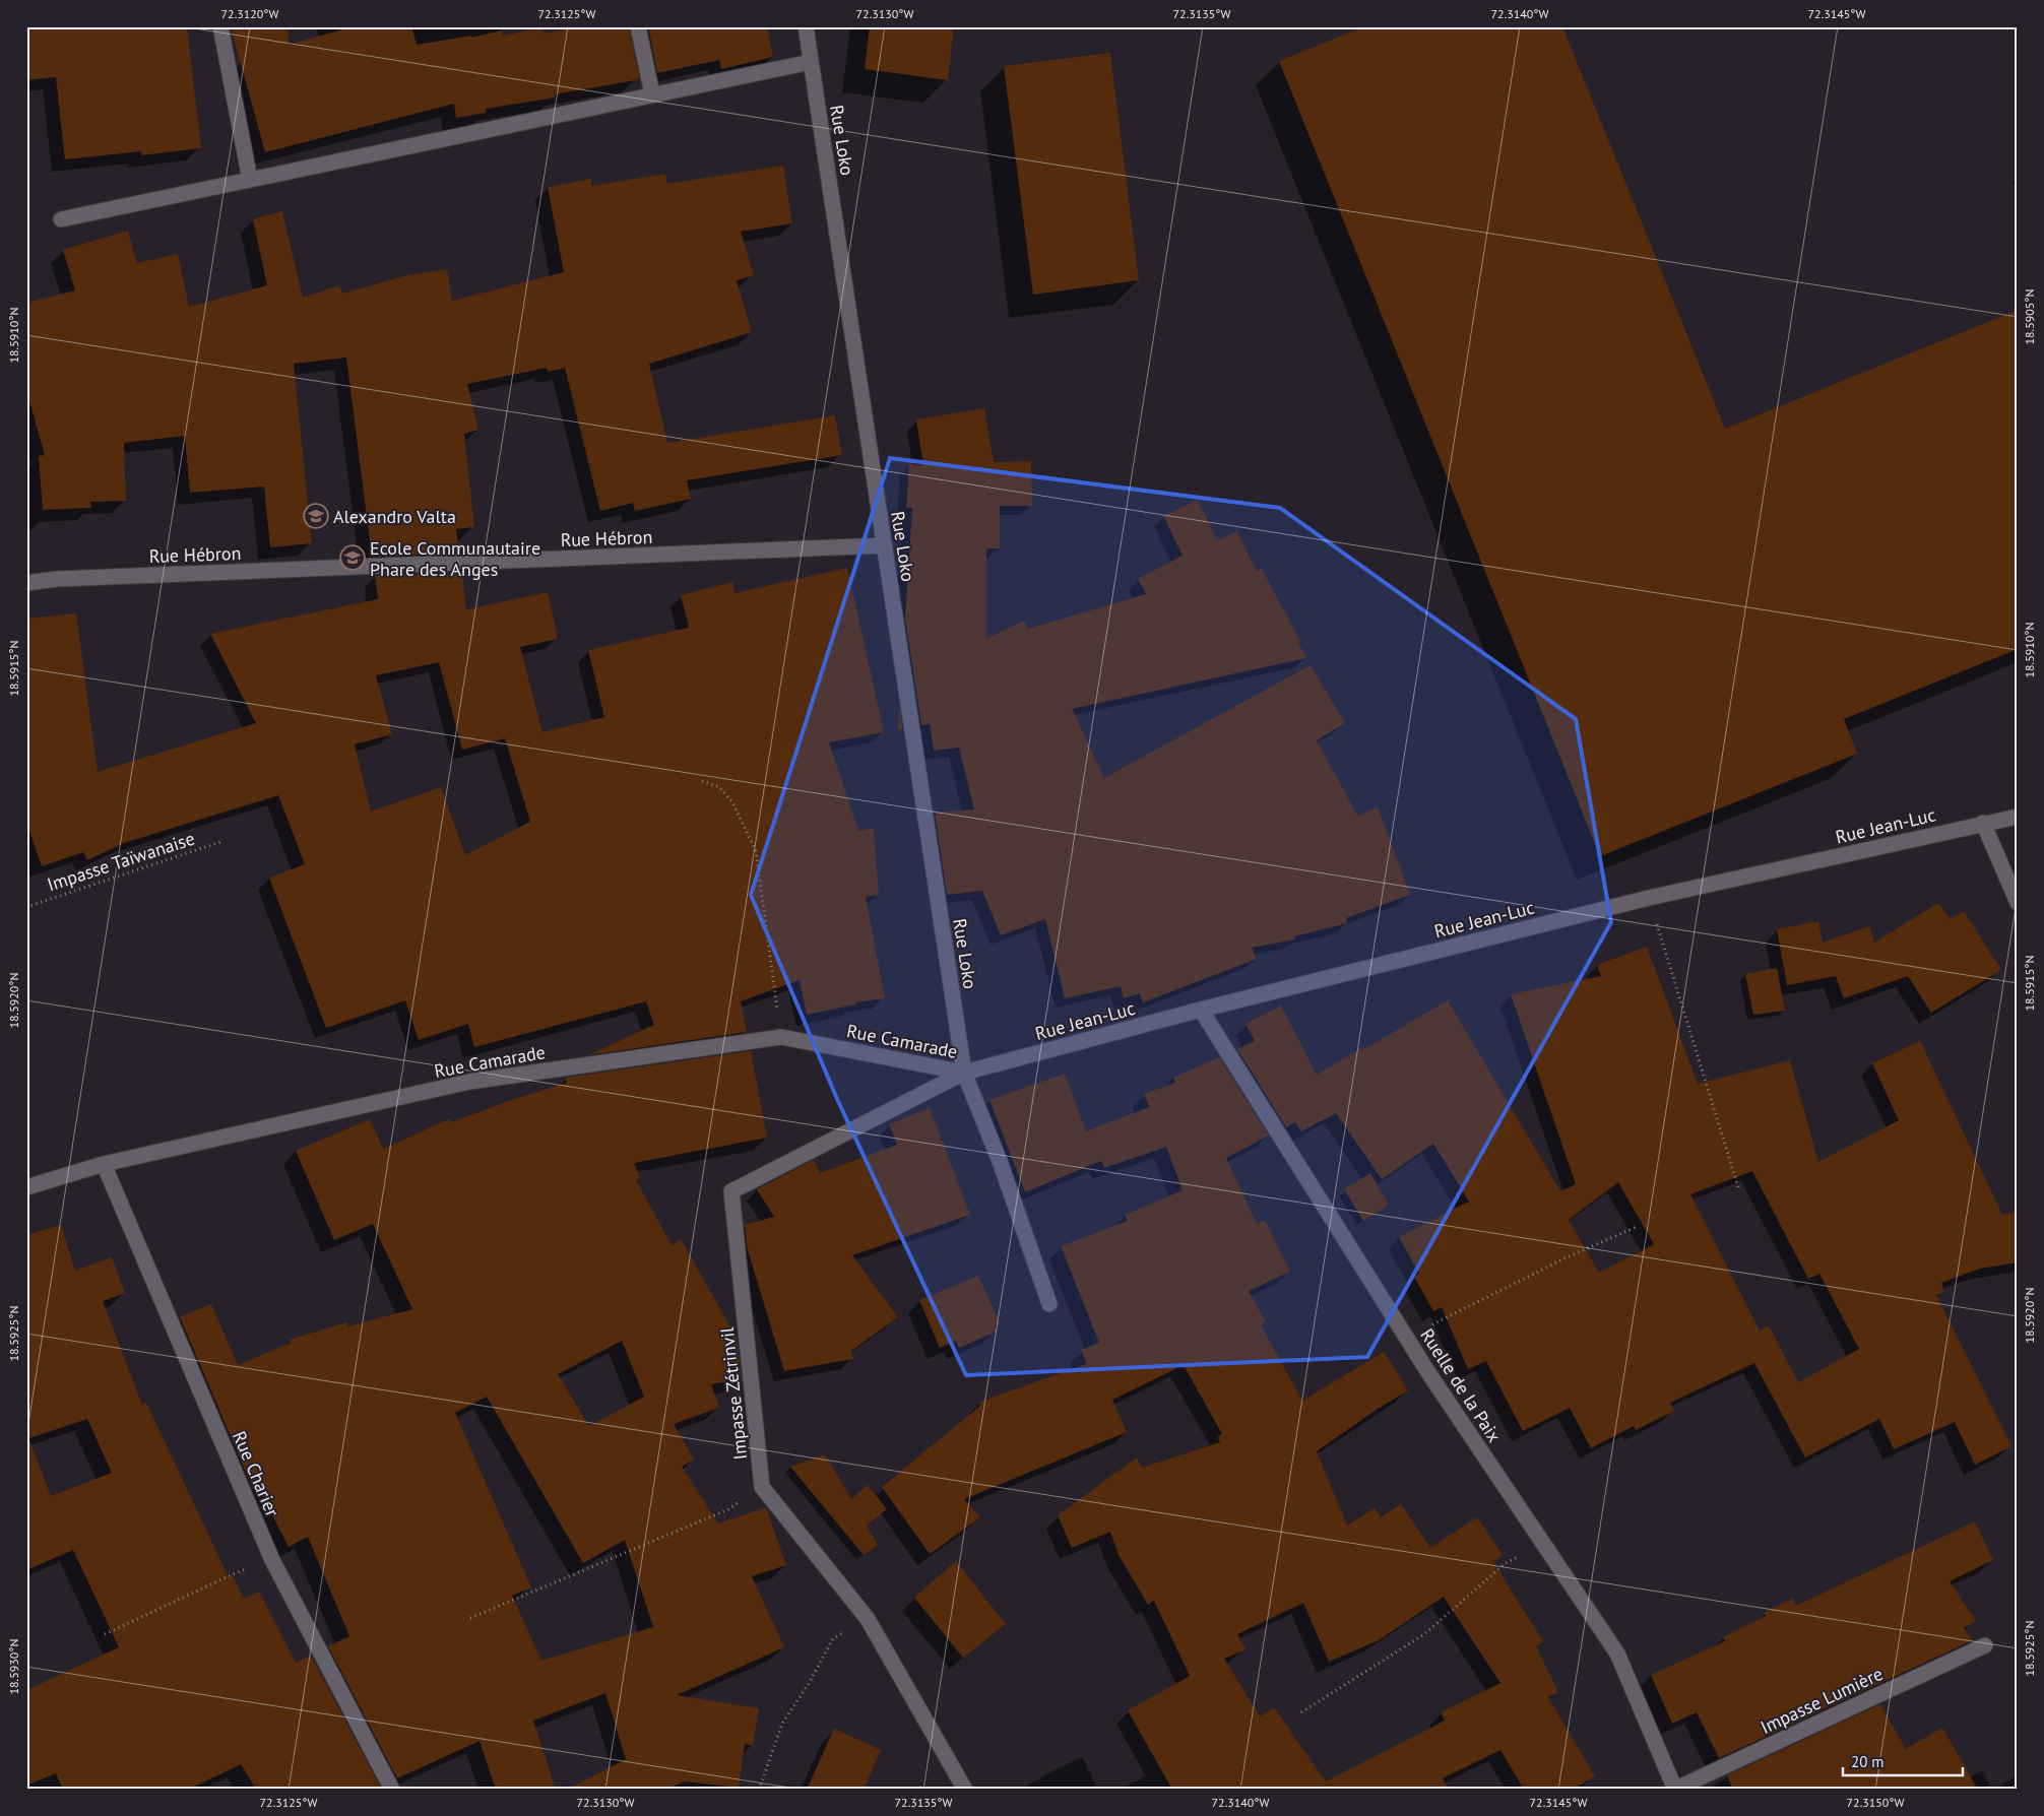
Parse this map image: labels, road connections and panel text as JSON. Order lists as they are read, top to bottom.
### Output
{
  "streets": {
    "street": [
      "Rue Loko",
      "Rue Hébron",
      "Rue Jean-Luc",
      "Rue Camarade",
      "Ruelle de la Paix",
      "Impasse Zétrinvil",
      "Rue Charier",
      "Impasse Lumière"
    ],
    "path": ["Impasse Taïwanaise"]
  },
  "crossings": [
    ["Rue Loko", "Rue Hébron"],
    ["Rue Loko", "Rue Jean-Luc"],
    ["Rue Loko", "Rue Camarade"],
    ["Rue Loko", "Impasse Zétrinvil"],
    ["Rue Jean-Luc", "Rue Camarade"],
    ["Rue Jean-Luc", "Ruelle de la Paix"],
    ["Rue Jean-Luc", "Impasse Zétrinvil"],
    ["Rue Camarade", "Impasse Zétrinvil"],
    ["Rue Camarade", "Rue Charier"],
    ["Ruelle de la Paix", "Impasse Lumière"]
  ],
  "places": {
    "school or university": ["Alexandro Valta", "Ecole Communautaire Phare des Anges"]
  },
  "scale_bar": "20 m",
  "coordinates": [
    "72.3120°W",
    "72.3125°W",
    "72.3130°W",
    "72.3135°W",
    "72.3140°W",
    "72.3145°W",
    "18.5905°N",
    "18.5910°N",
    "18.5915°N",
    "18.5920°N",
    "18.5925°N",
    "18.5930°N",
    "72.3150°W"
  ]
}
